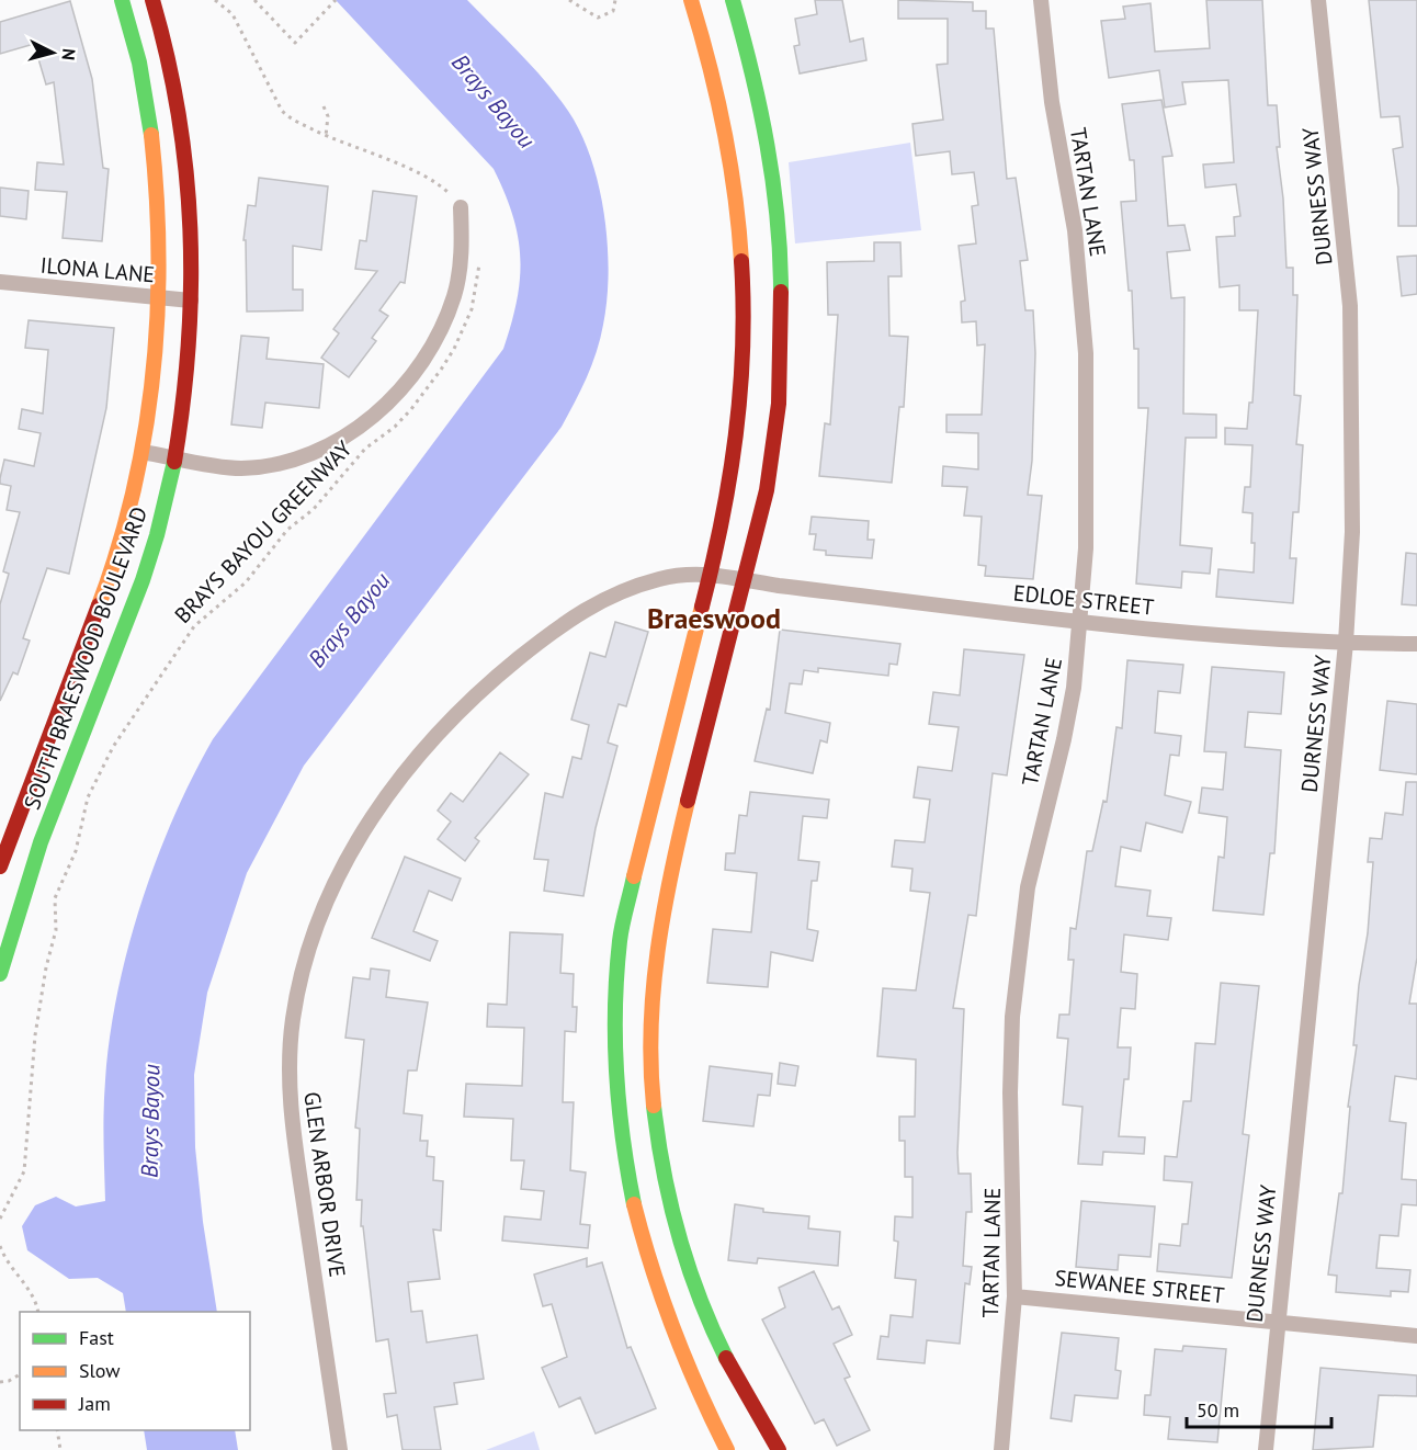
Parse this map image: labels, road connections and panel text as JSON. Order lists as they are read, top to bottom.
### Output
{
  "streets": {
    "main road": ["SOUTH BRAESWOOD BOULEVARD"],
    "street": [
      "TARTAN LANE",
      "DURNESS WAY",
      "ILONA LANE",
      "EDLOE STREET",
      "GLEN ARBOR DRIVE",
      "SEWANEE STREET"
    ],
    "path": ["BRAYS BAYOU GREENWAY"]
  },
  "crossings": [
    ["TARTAN LANE", "EDLOE STREET"],
    ["TARTAN LANE", "SEWANEE STREET"],
    ["DURNESS WAY", "EDLOE STREET"],
    ["DURNESS WAY", "SEWANEE STREET"],
    ["ILONA LANE", "SOUTH BRAESWOOD BOULEVARD"],
    ["EDLOE STREET", "GLEN ARBOR DRIVE"]
  ],
  "districts": ["Braeswood"],
  "water": ["Brays Bayou"],
  "legend": ["Fast", "Slow", "Jam"],
  "scale_bar": "50 m",
  "north": "right"
}
